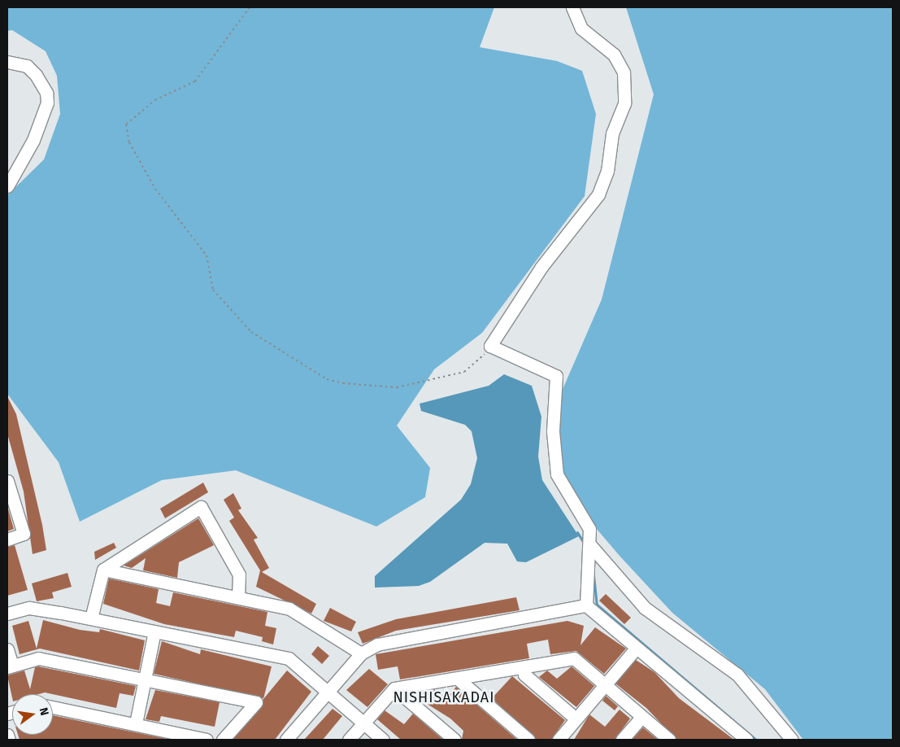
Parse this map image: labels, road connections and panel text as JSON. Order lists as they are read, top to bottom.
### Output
{
  "districts": ["NISHISAKADAI"],
  "north": "right"
}
